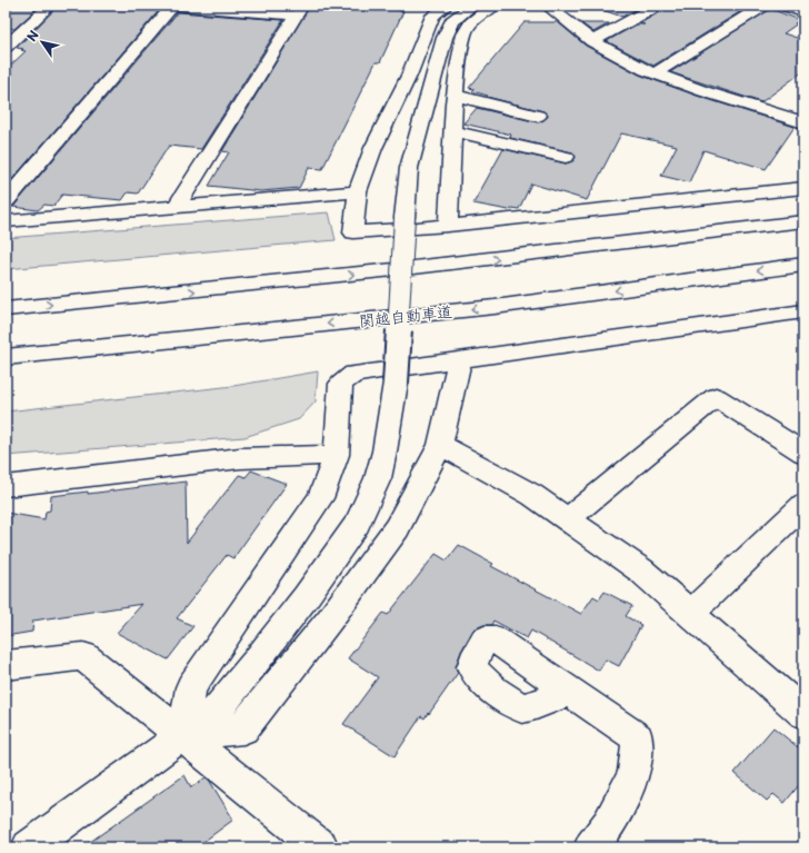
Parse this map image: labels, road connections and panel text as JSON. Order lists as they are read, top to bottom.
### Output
{
  "streets": {
    "main road": ["関越自動車道"]
  },
  "north": "top left"
}
